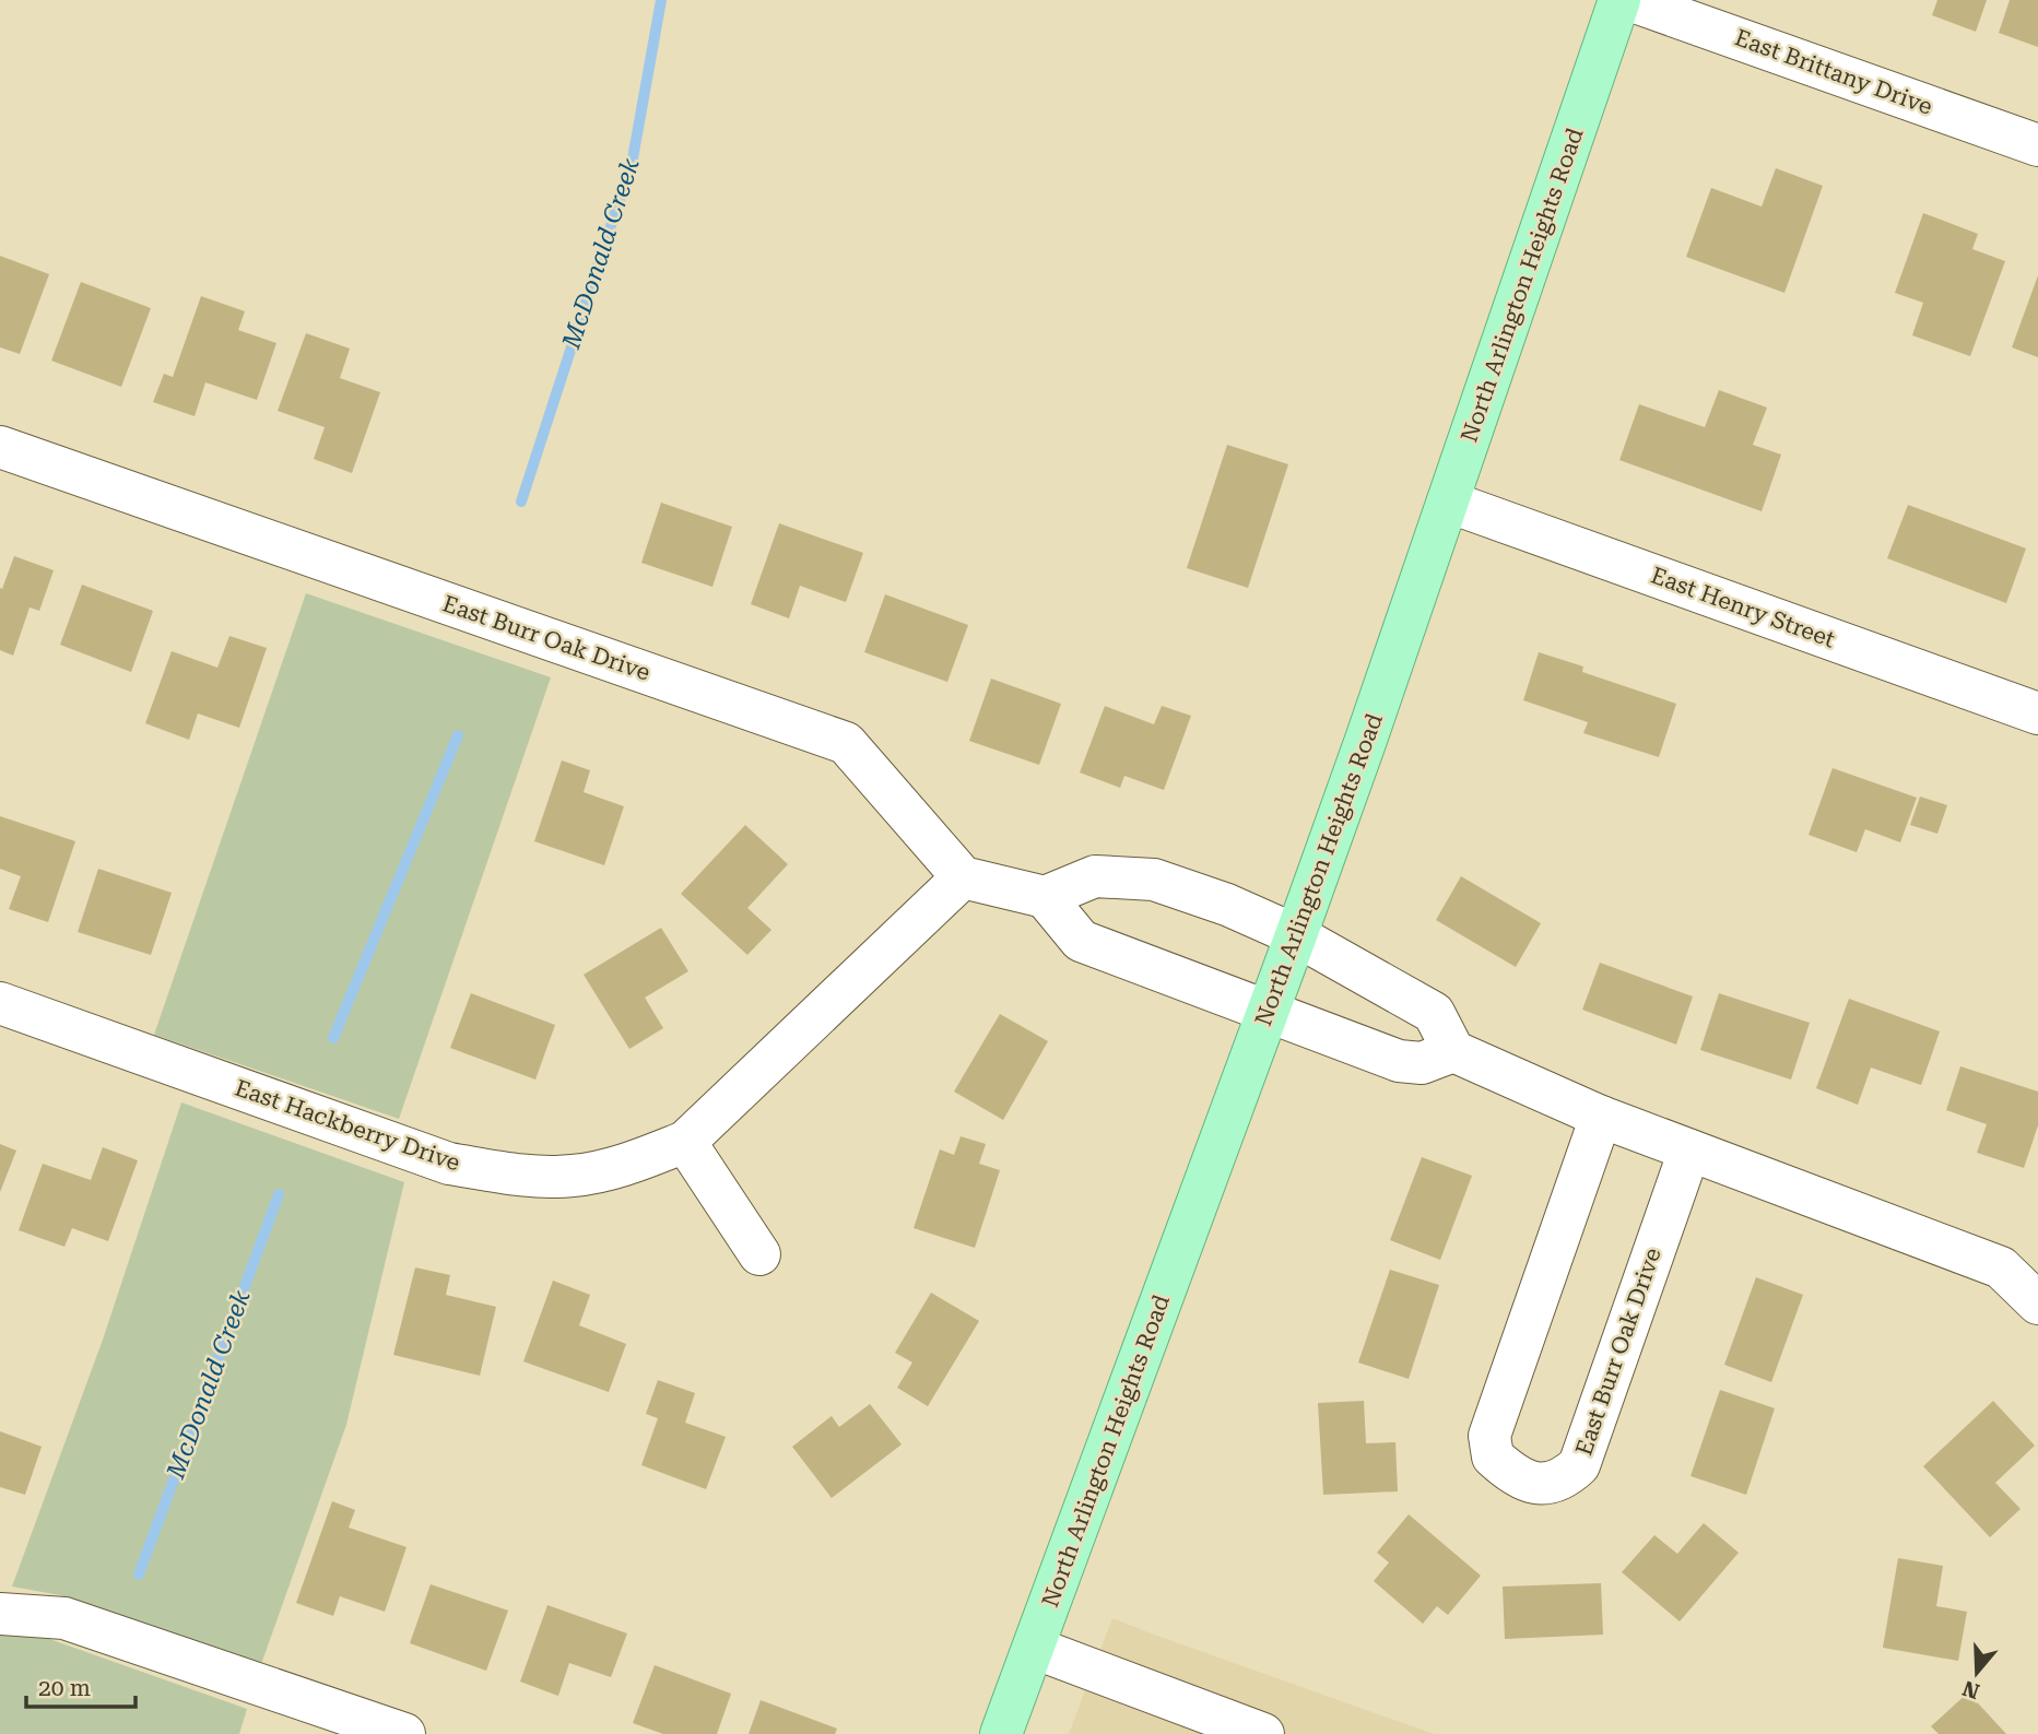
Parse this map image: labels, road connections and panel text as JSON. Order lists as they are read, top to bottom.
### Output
{
  "streets": {
    "main road": ["North Arlington Heights Road"],
    "street": [
      "East Brittany Drive",
      "East Henry Street",
      "East Burr Oak Drive",
      "East Hackberry Drive"
    ]
  },
  "crossings": [
    ["North Arlington Heights Road", "East Henry Street"],
    ["East Burr Oak Drive", "East Hackberry Drive"]
  ],
  "water": ["McDonald Creek"],
  "scale_bar": "20 m",
  "north": "bottom"
}
